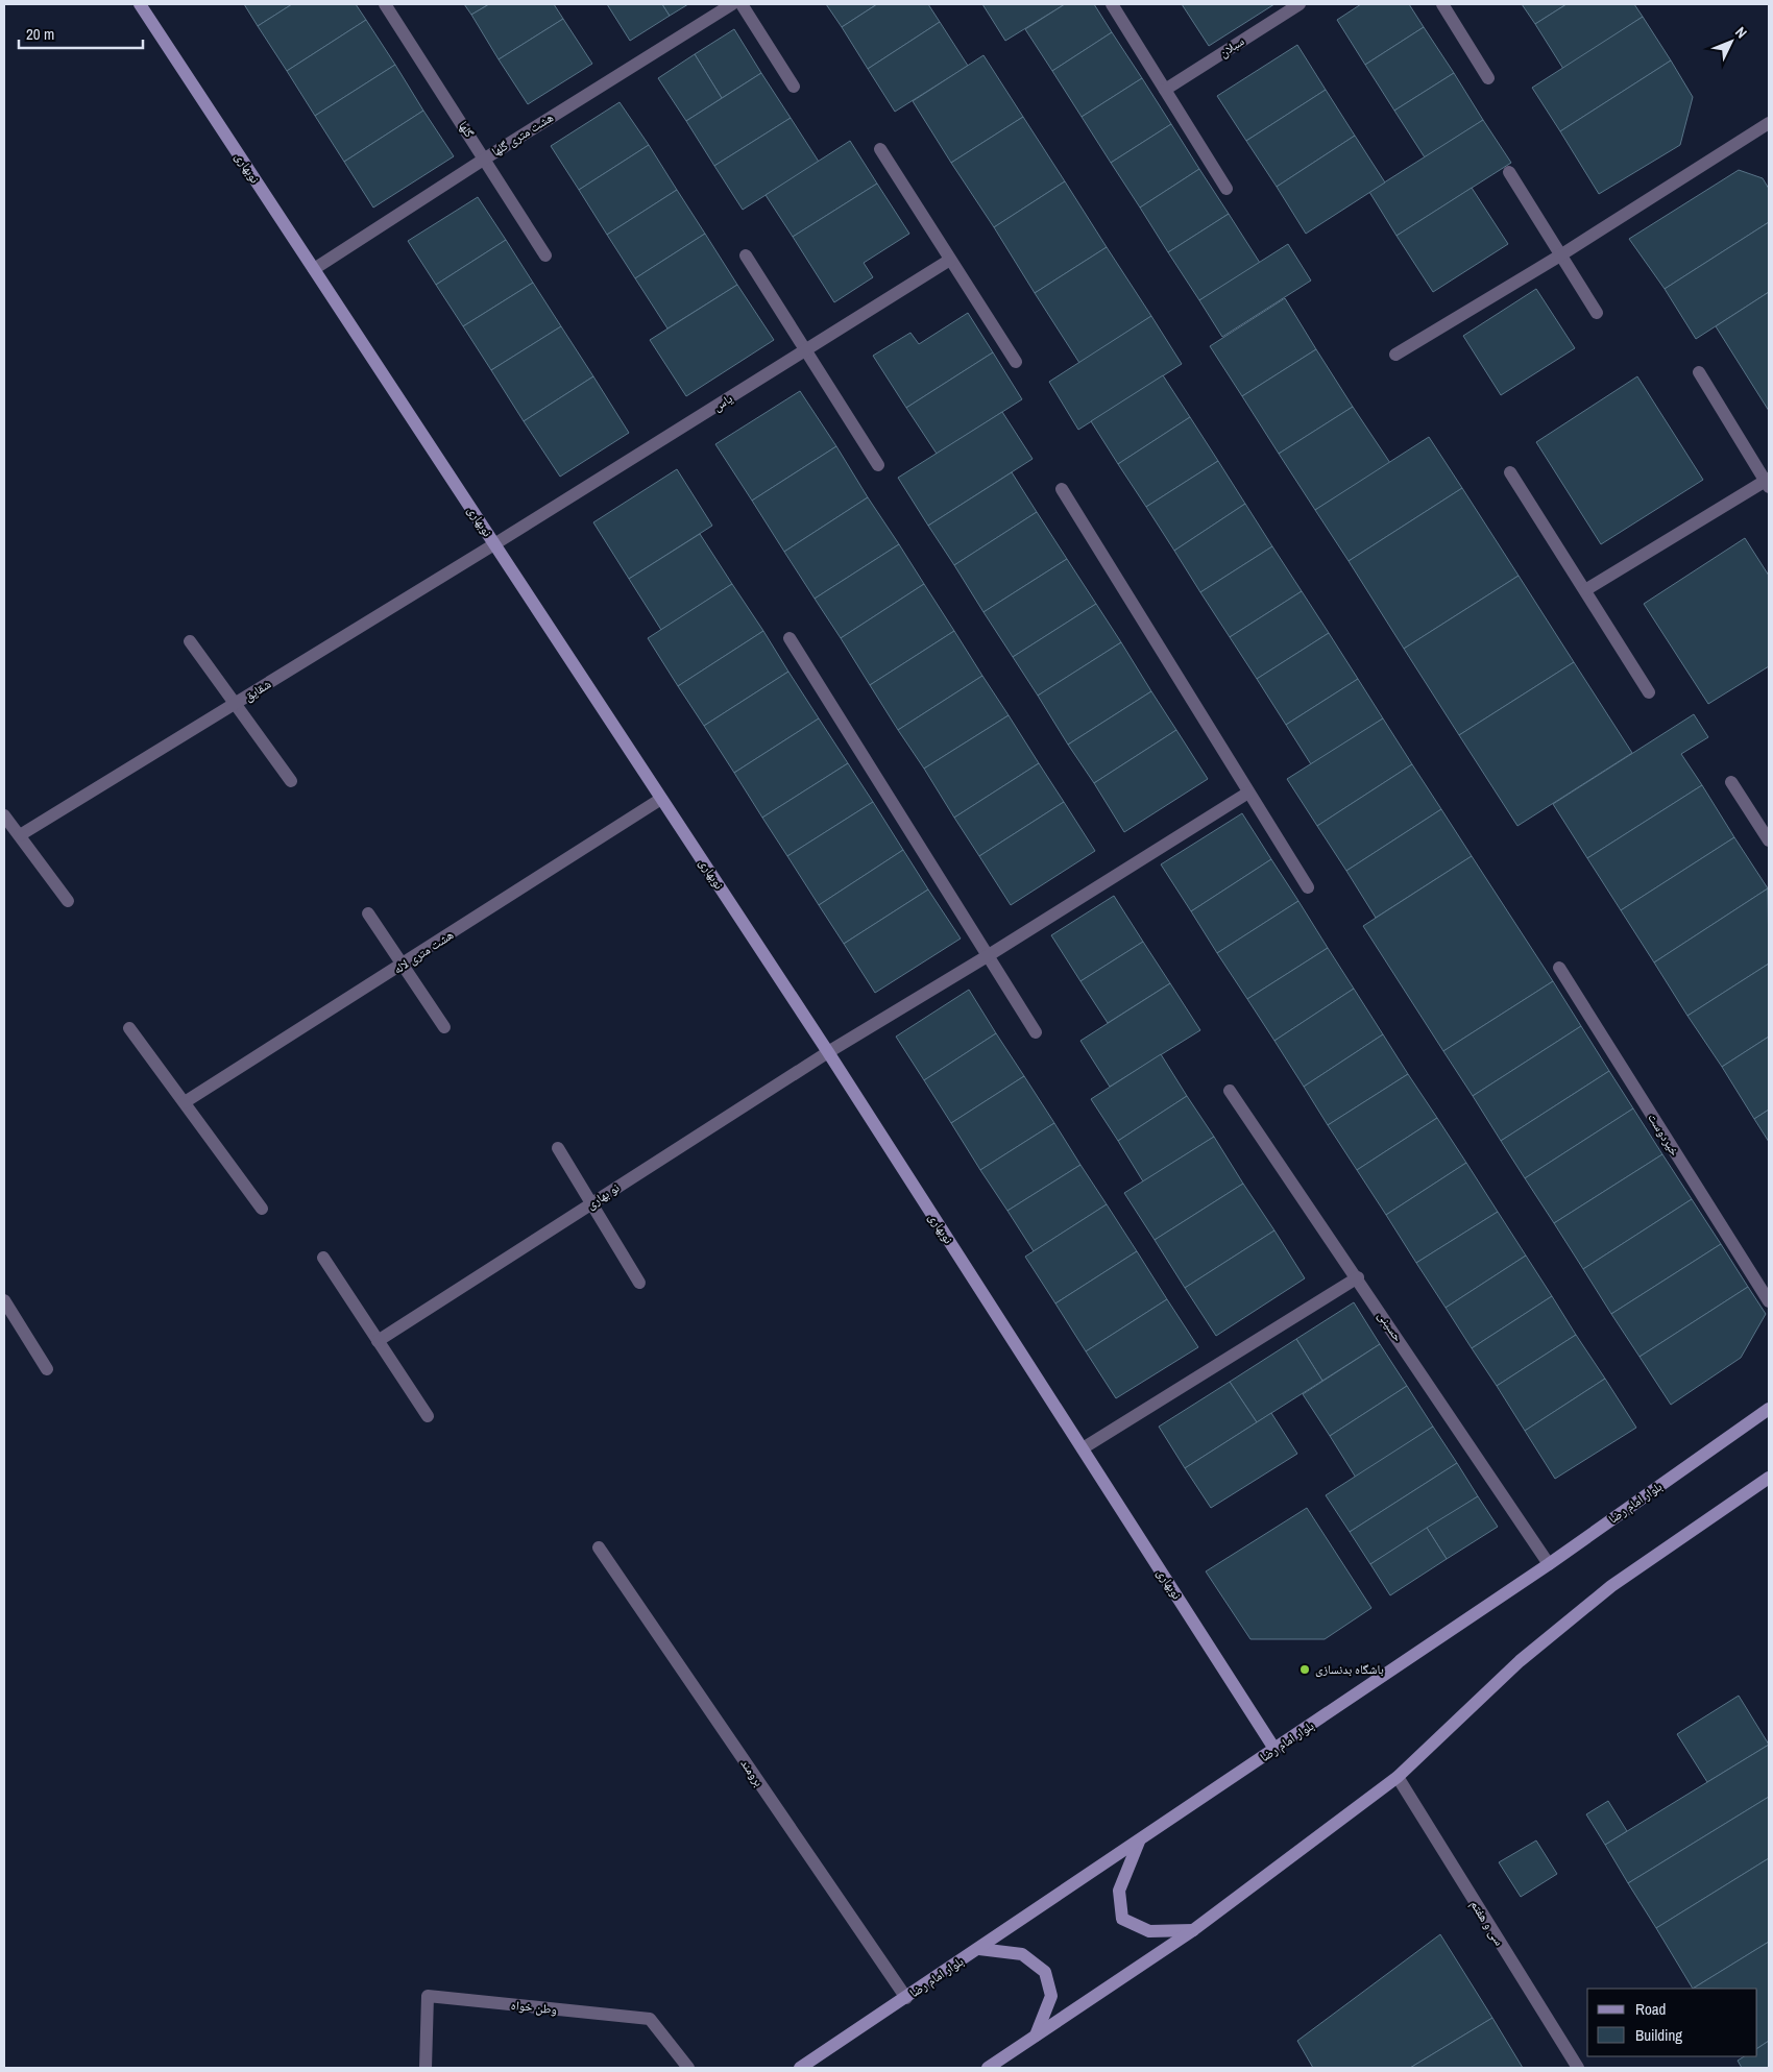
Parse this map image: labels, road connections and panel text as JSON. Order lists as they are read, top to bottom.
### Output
{
  "streets": {
    "main road": ["نوبهاری", "بلوار امام رضا"],
    "street": [
      "سبلان",
      "گلها",
      "هشت متری گلها",
      "یاس",
      "شقایق",
      "هشت متری لاله",
      "خیردوست",
      "نو بهاری",
      "حسینی",
      "برومند",
      "سی و هفتم",
      "وطن خواه"
    ]
  },
  "crossings": [
    ["گلها", "هشت متری گلها"],
    ["هشت متری گلها", "نوبهاری"],
    ["نوبهاری", "یاس"],
    ["نوبهاری", "شقایق"],
    ["نوبهاری", "هشت متری لاله"],
    ["نوبهاری", "نو بهاری"],
    ["نوبهاری", "بلوار امام رضا"],
    ["یاس", "شقایق"],
    ["حسینی", "بلوار امام رضا"],
    ["بلوار امام رضا", "برومند"]
  ],
  "places": ["باشگاه بدنسازی"],
  "legend": ["Road", "Building"],
  "scale_bar": "20 m",
  "north": "top right"
}
